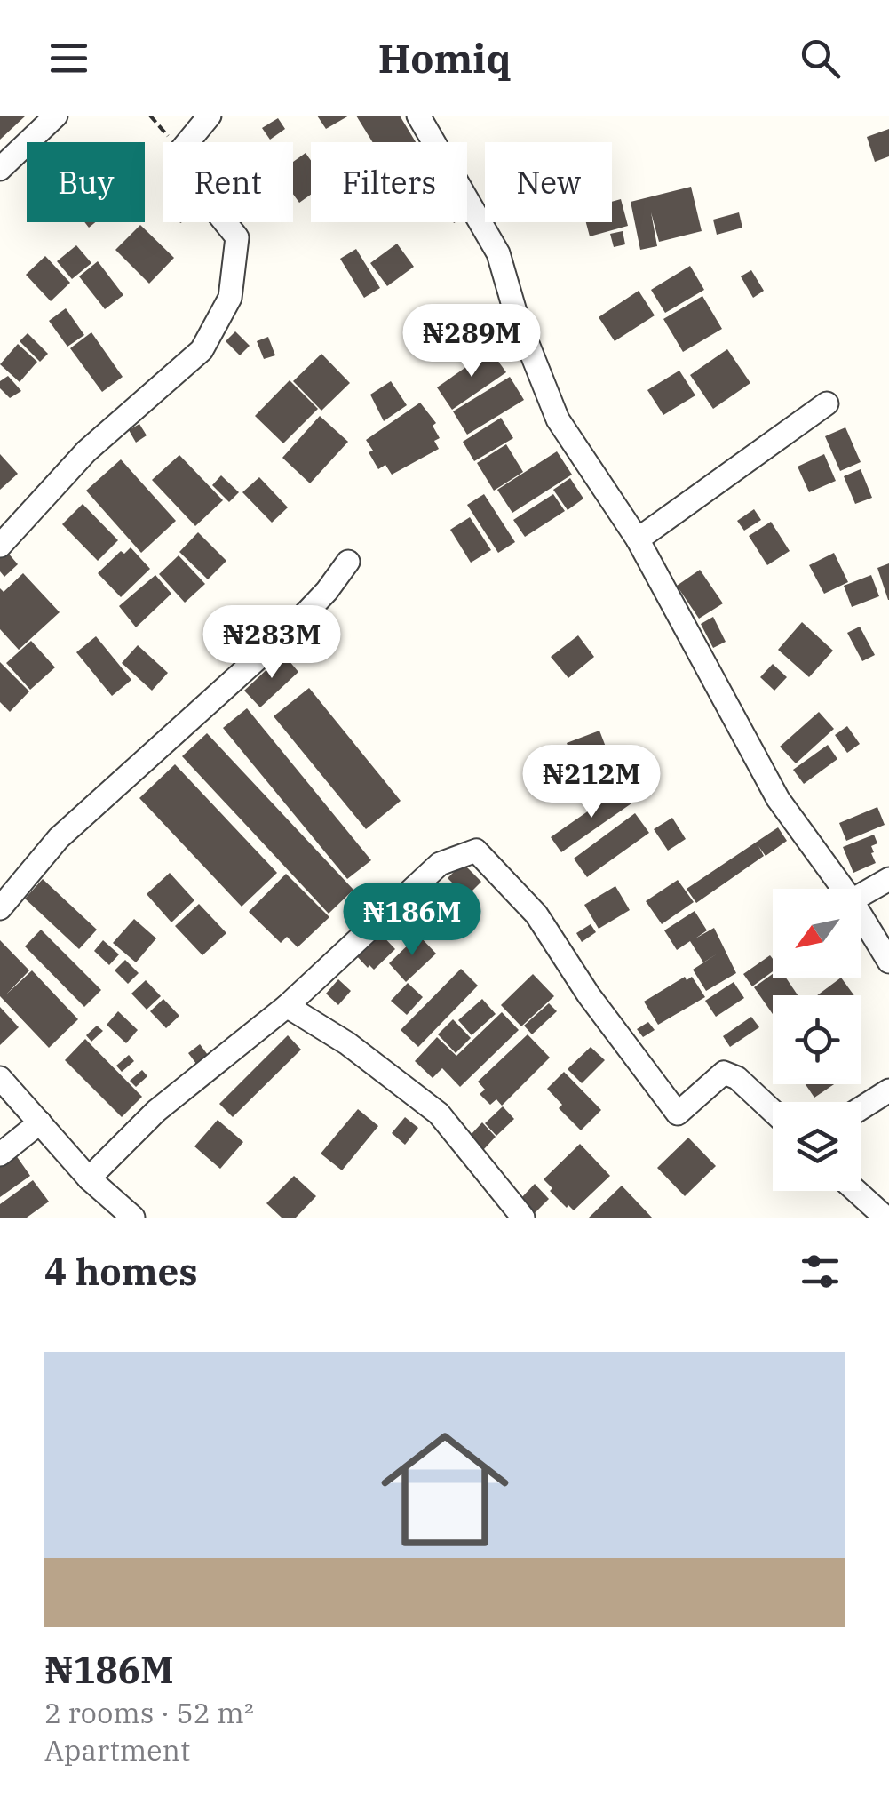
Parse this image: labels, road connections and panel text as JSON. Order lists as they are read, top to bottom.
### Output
{
  "north": "bottom left",
  "page": {
    "header": "Homiq",
    "chip": [
      "Buy",
      "Rent",
      "Filters",
      "New"
    ],
    "price": [
      "₦289M",
      "₦283M",
      "₦212M",
      "₦186M"
    ],
    "heading": "4 homes",
    "list": [
      {
        "name": "₦186M",
        "note": "2 rooms · 52 m² · Apartment"
      }
    ]
  }
}
